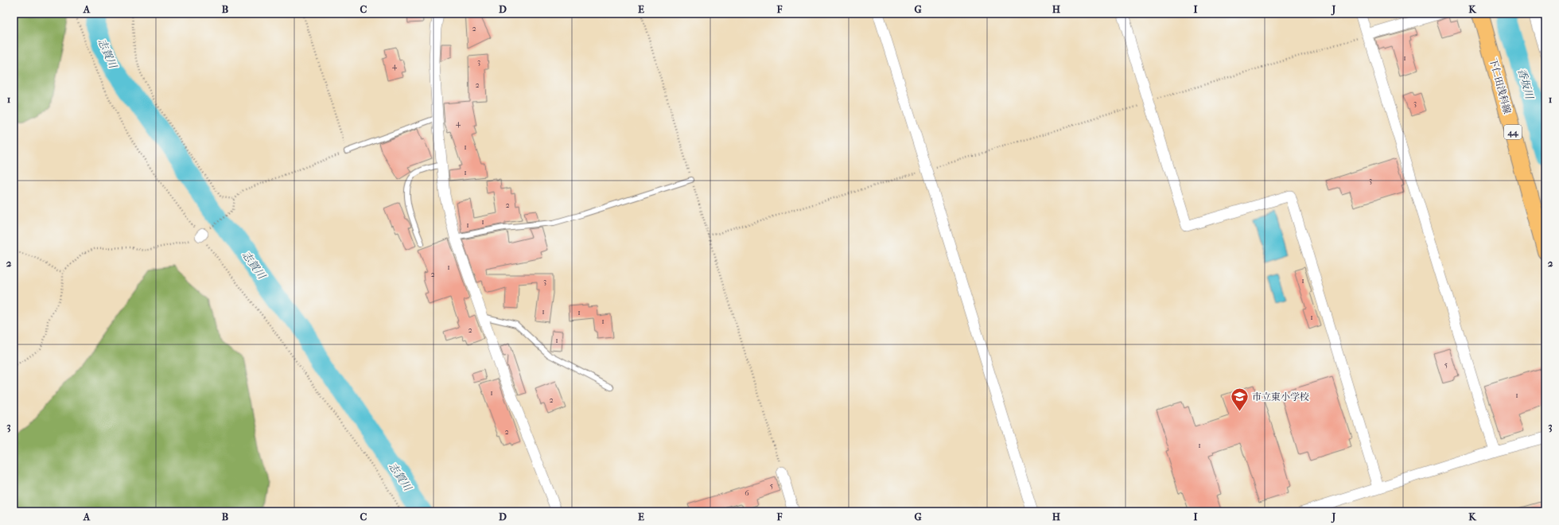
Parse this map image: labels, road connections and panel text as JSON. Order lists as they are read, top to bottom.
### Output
{
  "streets": {
    "main road": ["下仁田浅科線", "44"]
  },
  "water": ["志賀川", "香坂川"],
  "places": {
    "school or university": ["市立東小学校"]
  },
  "house_numbers": [
    "2",
    "1",
    "3",
    "4",
    "2",
    "3",
    "4",
    "1",
    "1",
    "3",
    "2",
    "1",
    "1",
    "1",
    "2",
    "1",
    "3",
    "1",
    "1",
    "1",
    "1",
    "2",
    "1",
    "5",
    "1",
    "1",
    "2",
    "2",
    "1",
    "5",
    "6"
  ],
  "grid": {
    "columns": [
      "A",
      "B",
      "C",
      "D",
      "E",
      "F",
      "G",
      "H",
      "I",
      "J",
      "K"
    ],
    "rows": ["1", "2", "3"]
  }
}
